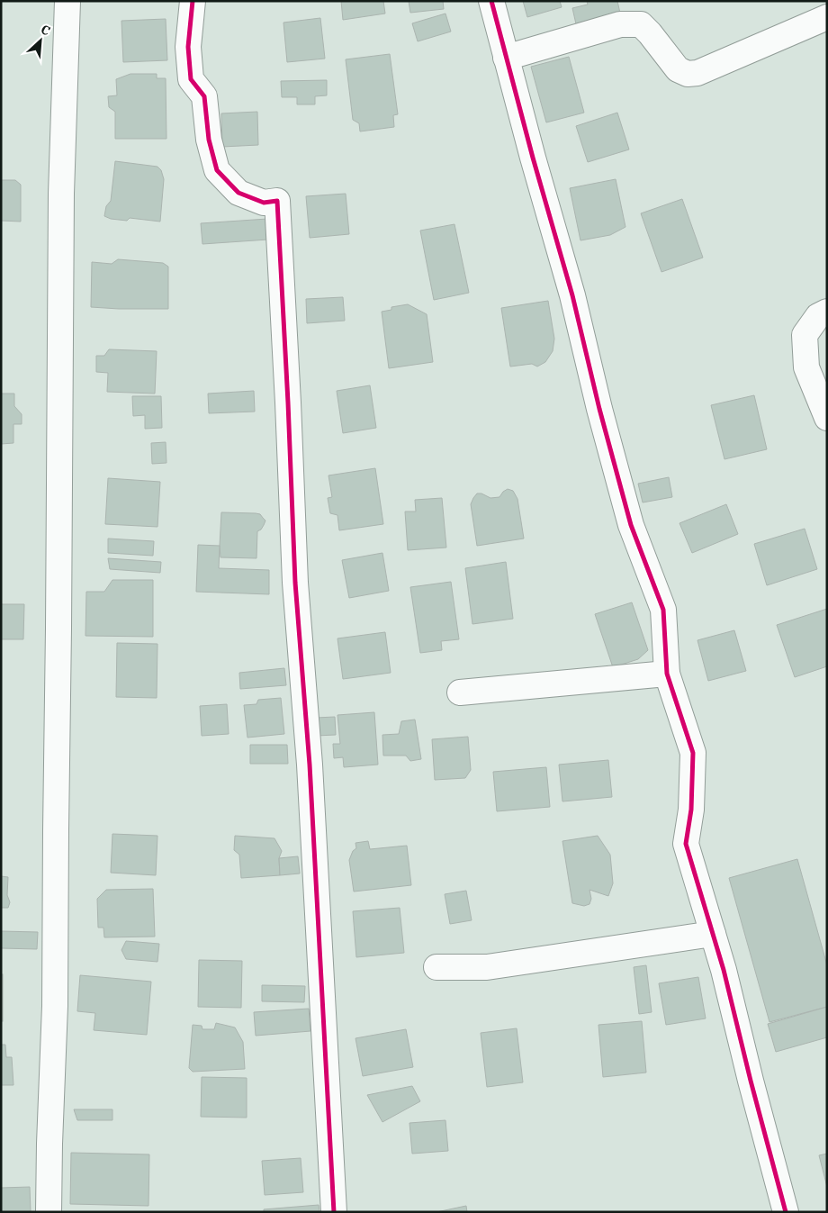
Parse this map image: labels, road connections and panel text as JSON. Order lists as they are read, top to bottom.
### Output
{
  "north": "top right"
}
